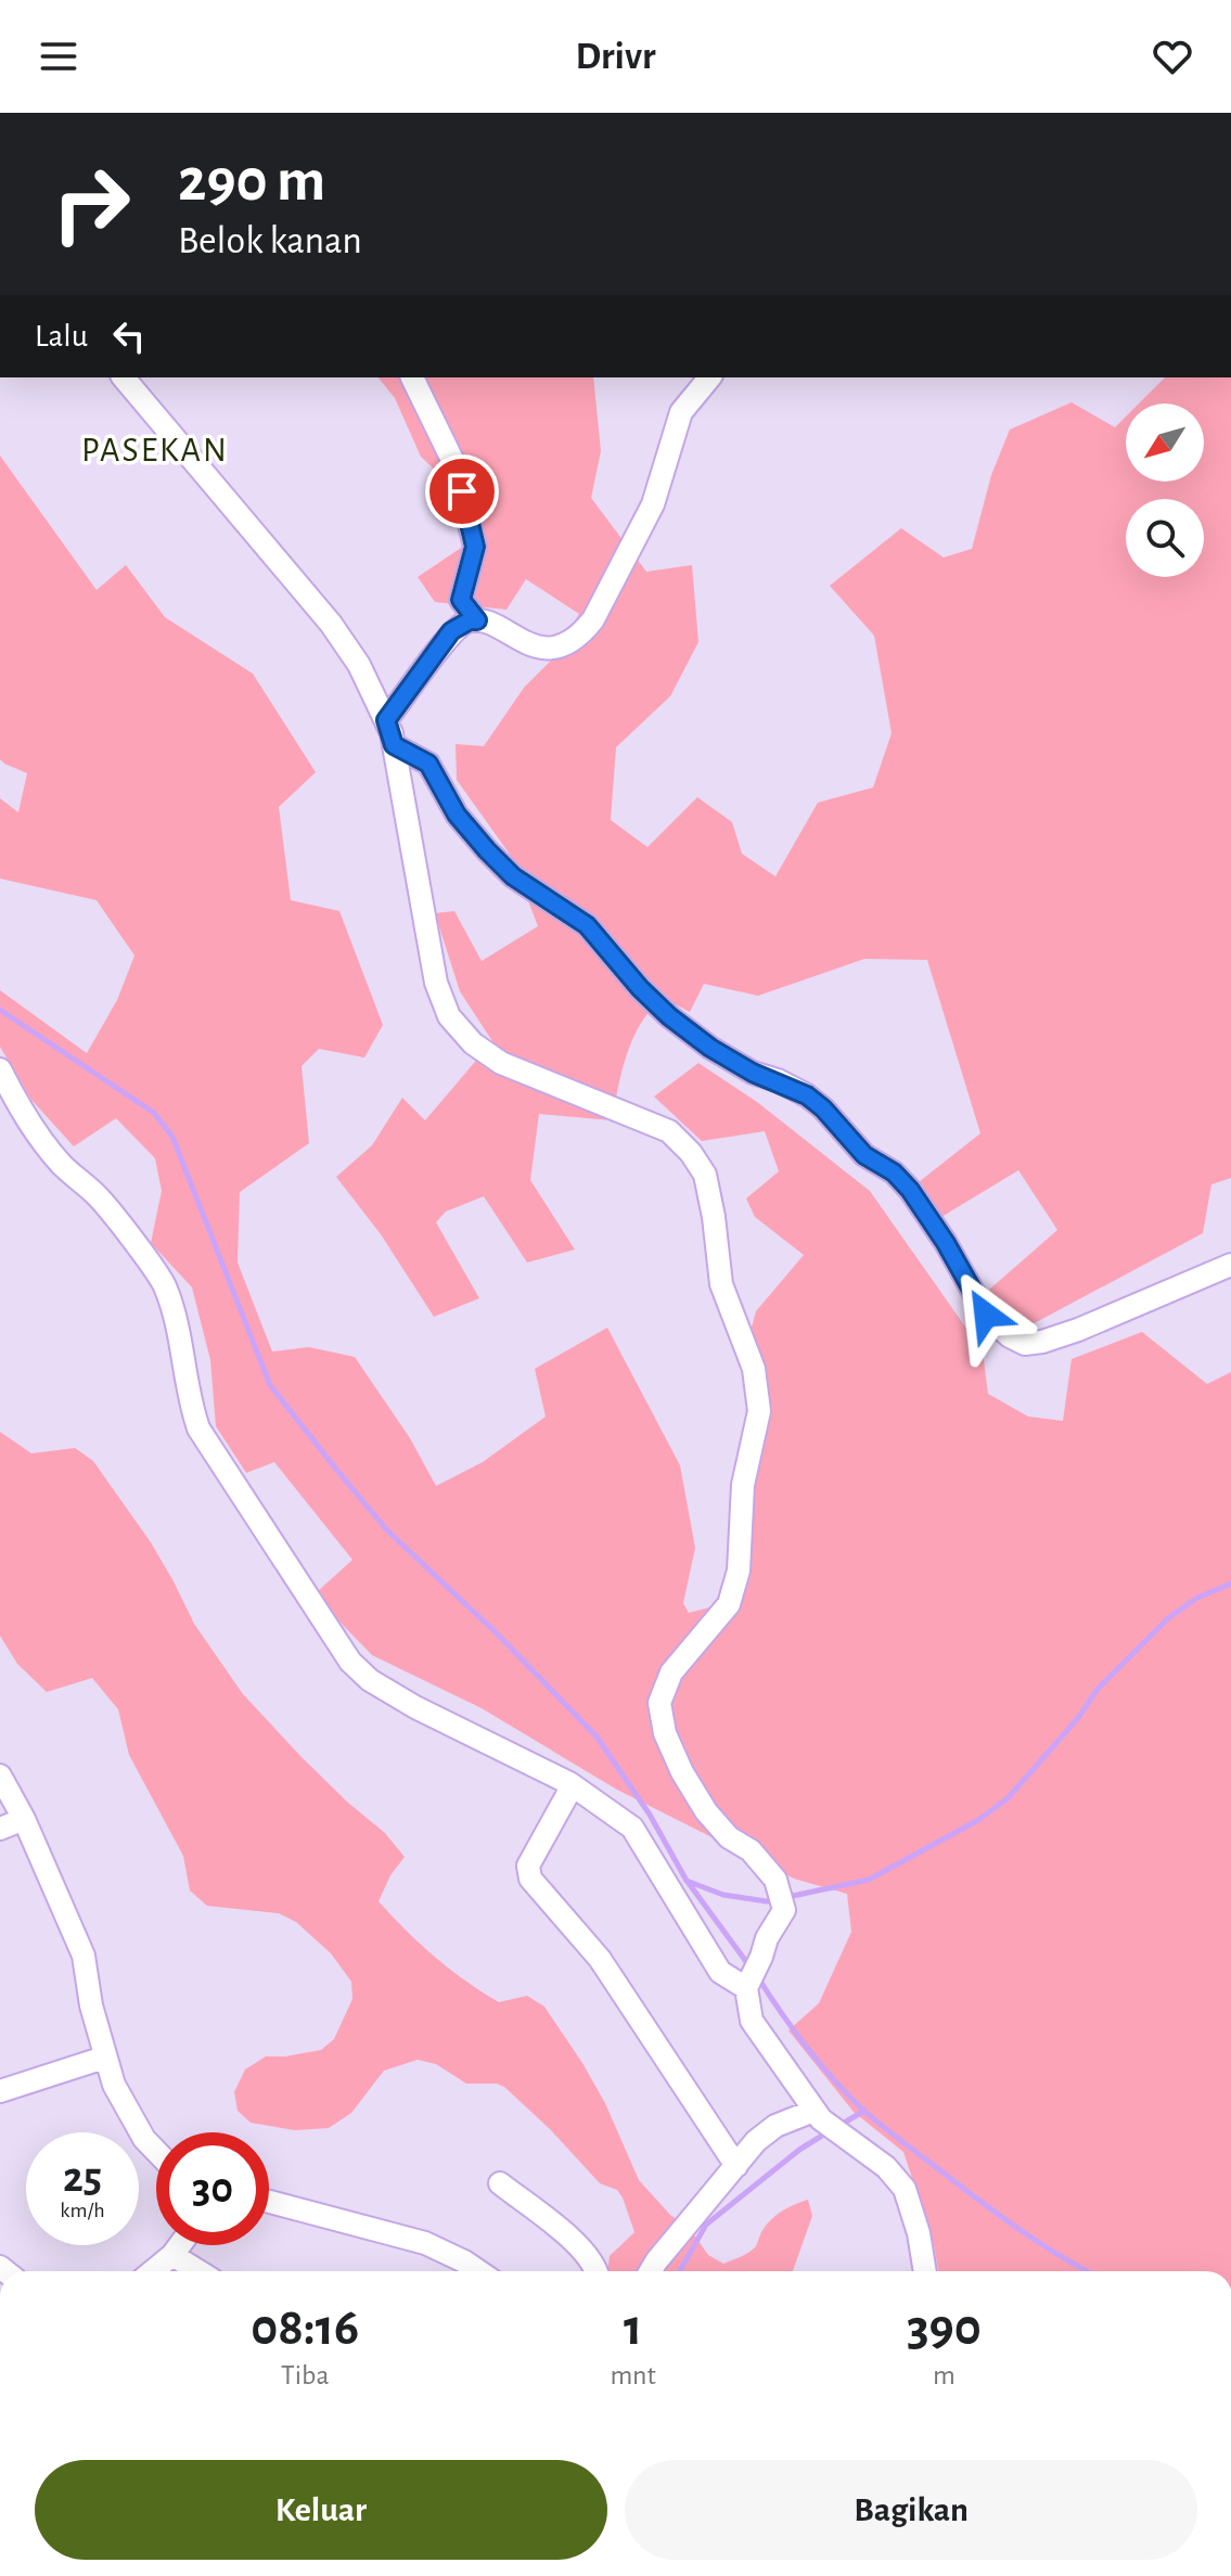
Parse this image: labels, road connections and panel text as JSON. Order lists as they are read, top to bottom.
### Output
{
  "districts": ["PASEKAN"],
  "north": "bottom left",
  "page": {
    "header": "Drivr",
    "turn": ["290 m", "Belok kanan"],
    "then": "Lalu",
    "speed": "25 km/h",
    "limit": "30",
    "eta": [
      "08:16",
      "Tiba",
      "1",
      "mnt",
      "390",
      "m"
    ],
    "buttons": ["Keluar", "Bagikan"]
  }
}
